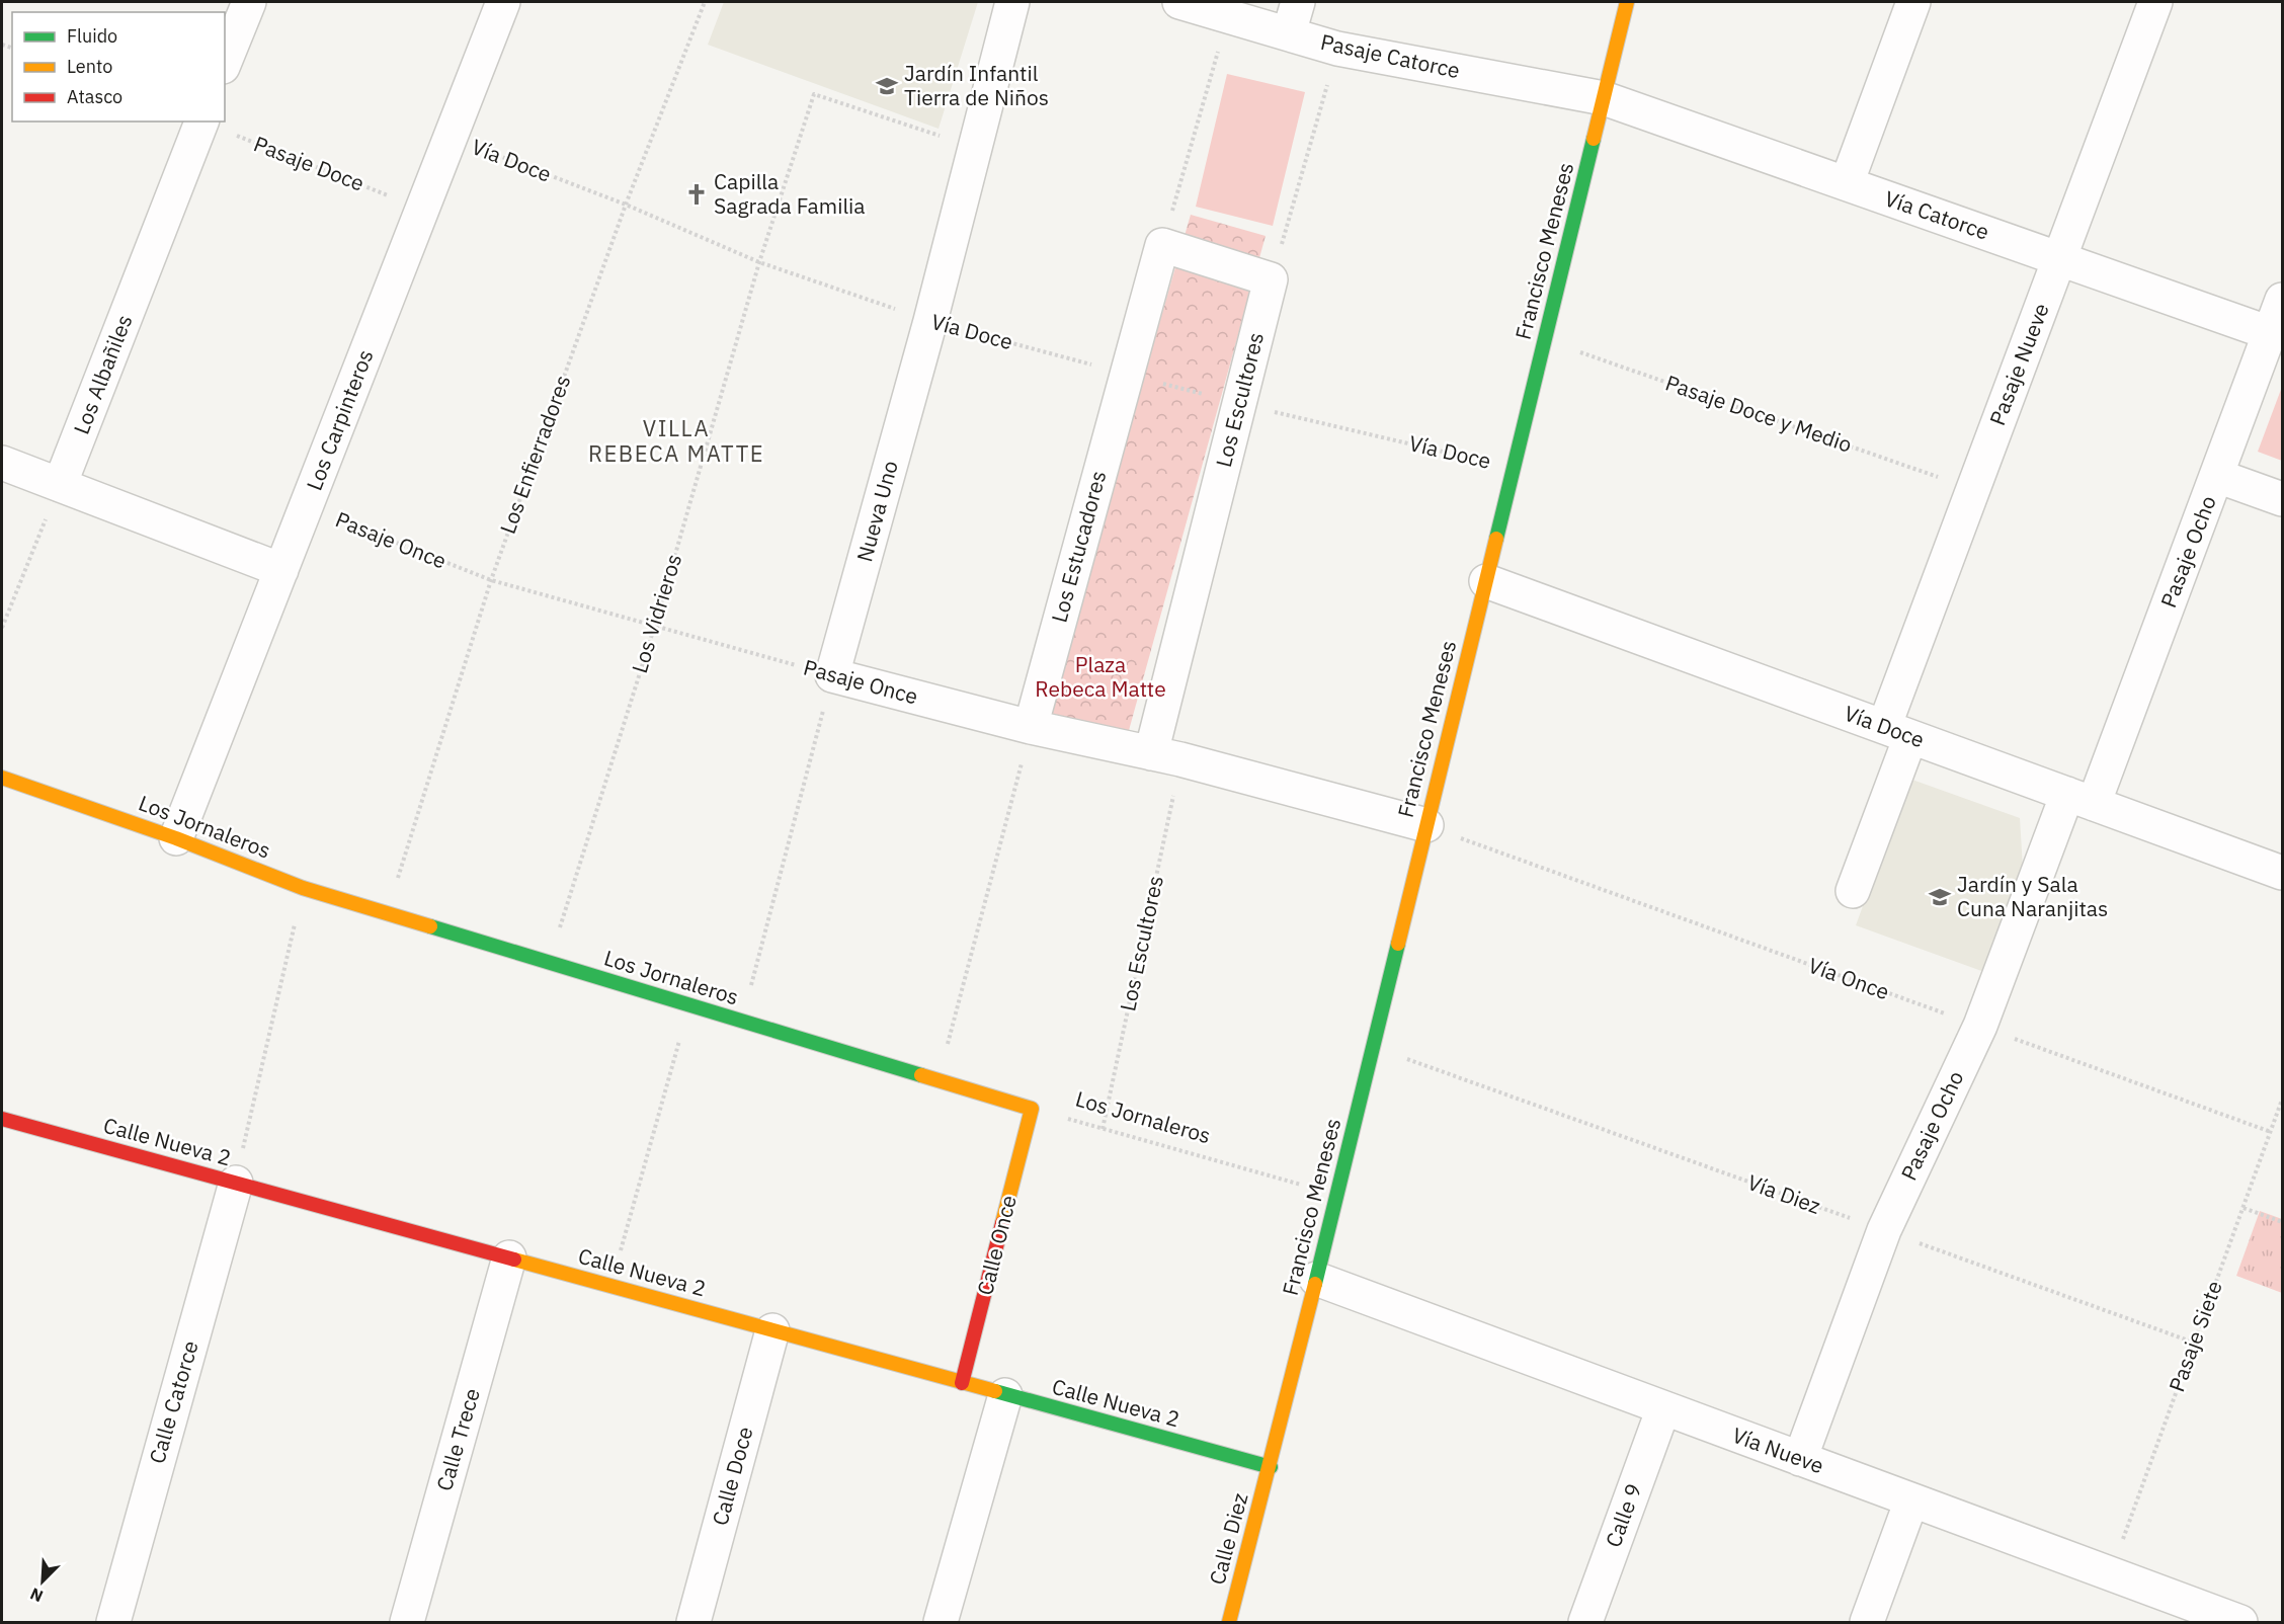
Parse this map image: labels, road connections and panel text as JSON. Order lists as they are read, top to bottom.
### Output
{
  "streets": {
    "street": [
      "Pasaje Catorce",
      "Vía Doce",
      "Vía Catorce",
      "Francisco Meneses",
      "Pasaje Nueve",
      "Los Albañiles",
      "Los Escultores",
      "Los Carpinteros",
      "Nueva Uno",
      "Pasaje Once",
      "Los Estucadores",
      "Pasaje Ocho",
      "Los Jornaleros",
      "Calle Nueva 2",
      "Calle Once",
      "Calle Catorce",
      "Calle Trece",
      "Vía Nueve",
      "Calle Doce",
      "Calle 9",
      "Calle Diez"
    ],
    "path": [
      "Pasaje Doce",
      "Pasaje Doce y Medio",
      "Los Enfierradores",
      "Los Vidrieros",
      "Vía Once",
      "Vía Diez",
      "Pasaje Siete"
    ]
  },
  "crossings": [
    ["Pasaje Catorce", "Vía Catorce"],
    ["Pasaje Catorce", "Francisco Meneses"],
    ["Vía Doce", "Francisco Meneses"],
    ["Vía Doce", "Pasaje Nueve"],
    ["Vía Doce", "Los Escultores"],
    ["Vía Doce", "Los Carpinteros"],
    ["Vía Doce", "Los Enfierradores"],
    ["Vía Doce", "Nueva Uno"],
    ["Vía Doce", "Los Estucadores"],
    ["Vía Doce", "Pasaje Ocho"],
    ["Vía Doce", "Los Vidrieros"],
    ["Pasaje Doce", "Los Albañiles"],
    ["Pasaje Doce", "Los Carpinteros"],
    ["Vía Catorce", "Francisco Meneses"],
    ["Vía Catorce", "Pasaje Nueve"],
    ["Vía Catorce", "Pasaje Ocho"],
    ["Francisco Meneses", "Pasaje Doce y Medio"],
    ["Francisco Meneses", "Pasaje Once"],
    ["Francisco Meneses", "Los Jornaleros"],
    ["Francisco Meneses", "Vía Once"],
    ["Francisco Meneses", "Calle Nueva 2"],
    ["Francisco Meneses", "Vía Diez"],
    ["Francisco Meneses", "Vía Nueve"],
    ["Francisco Meneses", "Calle Diez"],
    ["Pasaje Nueve", "Pasaje Doce y Medio"],
    ["Los Escultores", "Pasaje Once"],
    ["Los Escultores", "Los Jornaleros"],
    ["Los Carpinteros", "Pasaje Once"],
    ["Los Carpinteros", "Los Jornaleros"],
    ["Los Enfierradores", "Pasaje Once"],
    ["Los Enfierradores", "Los Jornaleros"],
    ["Nueva Uno", "Pasaje Once"],
    ["Nueva Uno", "Los Vidrieros"],
    ["Pasaje Once", "Los Estucadores"],
    ["Pasaje Once", "Los Vidrieros"],
    ["Pasaje Once", "Vía Once"],
    ["Pasaje Ocho", "Vía Once"],
    ["Pasaje Ocho", "Vía Diez"],
    ["Pasaje Ocho", "Vía Nueve"],
    ["Los Vidrieros", "Los Jornaleros"],
    ["Los Jornaleros", "Calle Once"],
    ["Vía Once", "Pasaje Siete"],
    ["Calle Nueva 2", "Calle Once"],
    ["Calle Nueva 2", "Calle Catorce"],
    ["Calle Nueva 2", "Calle Trece"],
    ["Calle Nueva 2", "Calle Doce"],
    ["Calle Nueva 2", "Calle Diez"],
    ["Vía Diez", "Pasaje Siete"],
    ["Pasaje Siete", "Vía Nueve"],
    ["Vía Nueve", "Calle 9"]
  ],
  "districts": ["VILLA REBECA MATTE"],
  "parks": ["Plaza Rebeca Matte"],
  "places": {
    "school or university": ["Jardín Infantil Tierra de Niños", "Jardín y Sala Cuna Naranjitas"],
    "church": ["Capilla Sagrada Familia"]
  },
  "legend": ["Fluido", "Lento", "Atasco"],
  "north": "bottom left"
}
